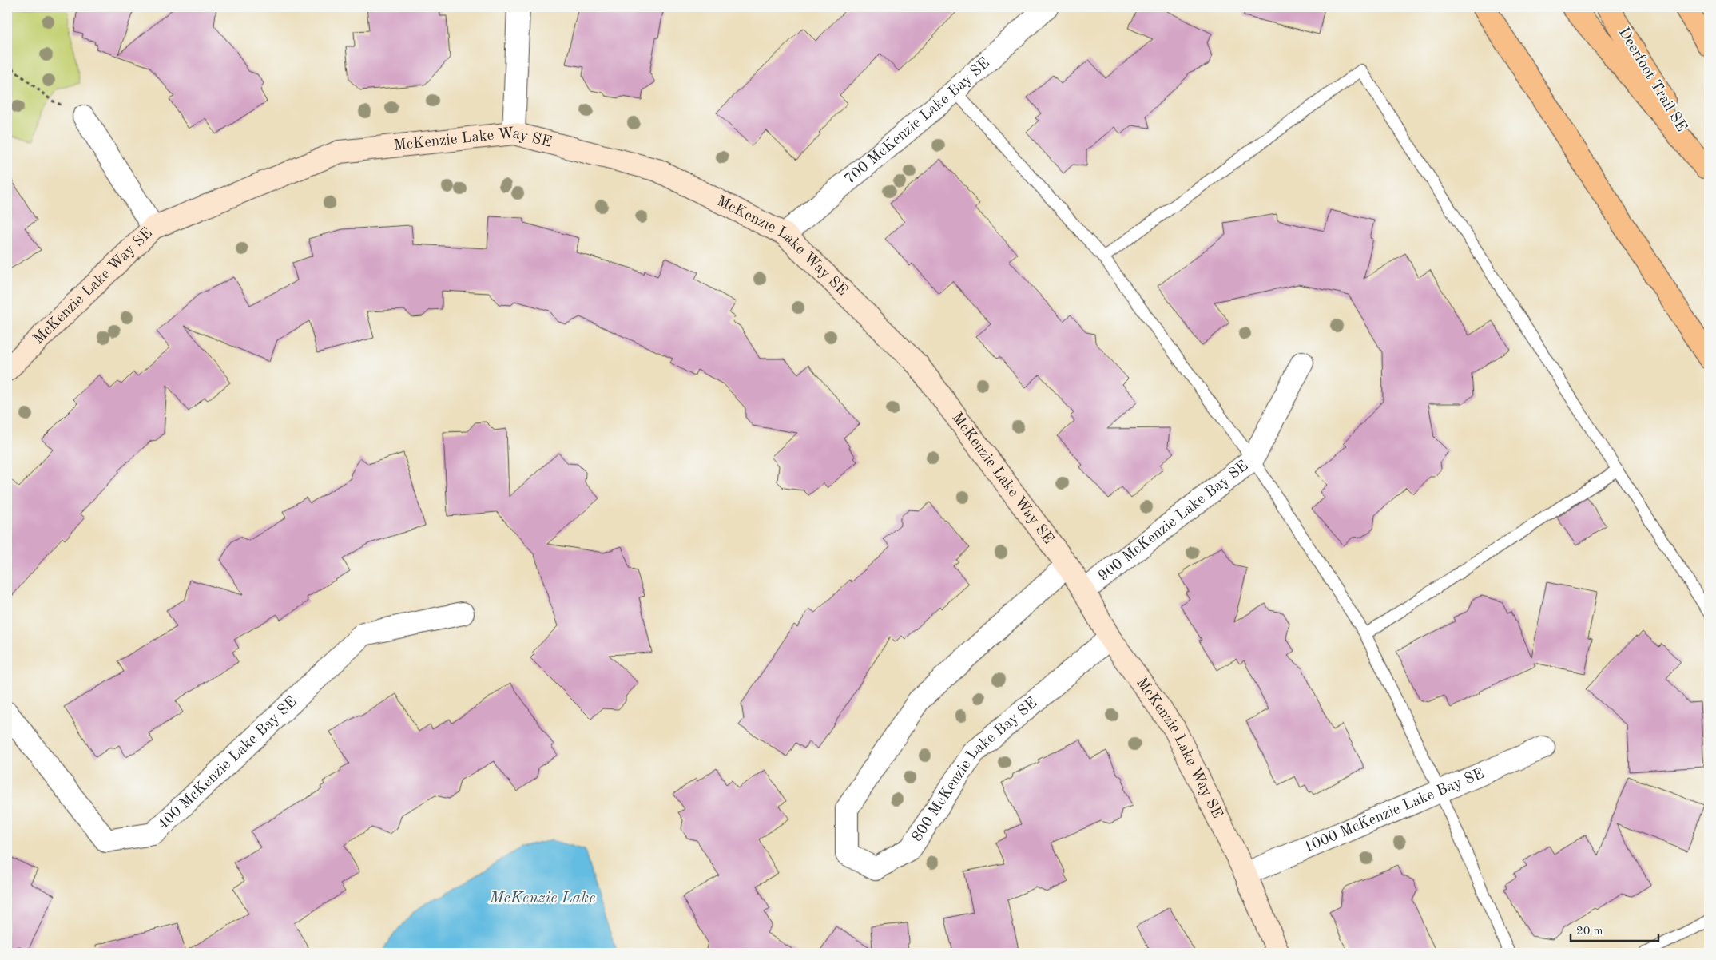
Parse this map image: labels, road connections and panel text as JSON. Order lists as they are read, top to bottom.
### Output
{
  "streets": {
    "highway": ["Deerfoot Trail SE"],
    "street": [
      "700 McKenzie Lake Bay SE",
      "McKenzie Lake Way SE",
      "900 McKenzie Lake Bay SE",
      "400 McKenzie Lake Bay SE",
      "800 McKenzie Lake Bay SE",
      "1000 McKenzie Lake Bay SE"
    ]
  },
  "crossings": [
    ["700 McKenzie Lake Bay SE", "McKenzie Lake Way SE"],
    ["McKenzie Lake Way SE", "900 McKenzie Lake Bay SE"],
    ["McKenzie Lake Way SE", "800 McKenzie Lake Bay SE"],
    ["McKenzie Lake Way SE", "1000 McKenzie Lake Bay SE"]
  ],
  "water": ["McKenzie Lake"],
  "scale_bar": "20 m"
}
